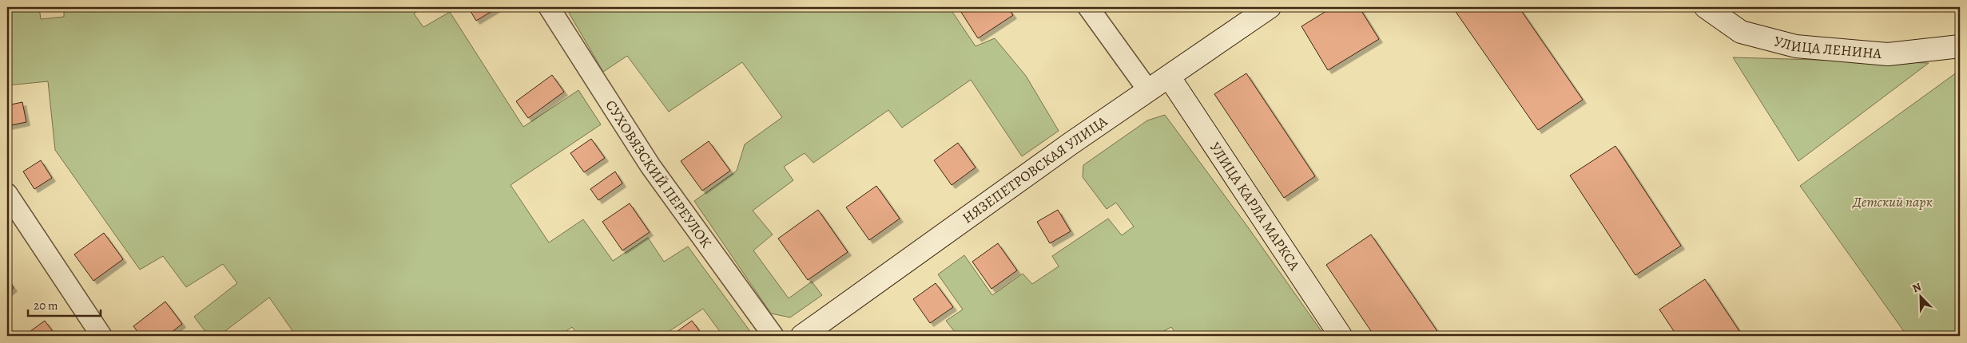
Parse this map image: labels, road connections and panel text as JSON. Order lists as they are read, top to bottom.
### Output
{
  "streets": {
    "main road": ["УЛИЦА ЛЕНИНА", "НЯЗЕПЕТРОВСКАЯ УЛИЦА", "УЛИЦА КАРЛА МАРКСА"],
    "street": ["СУХОВЯЗСКИЙ ПЕРЕУЛОК"]
  },
  "crossings": [
    ["НЯЗЕПЕТРОВСКАЯ УЛИЦА", "УЛИЦА КАРЛА МАРКСА"]
  ],
  "parks": ["Детский парк"],
  "scale_bar": "20 m",
  "north": "top left"
}
